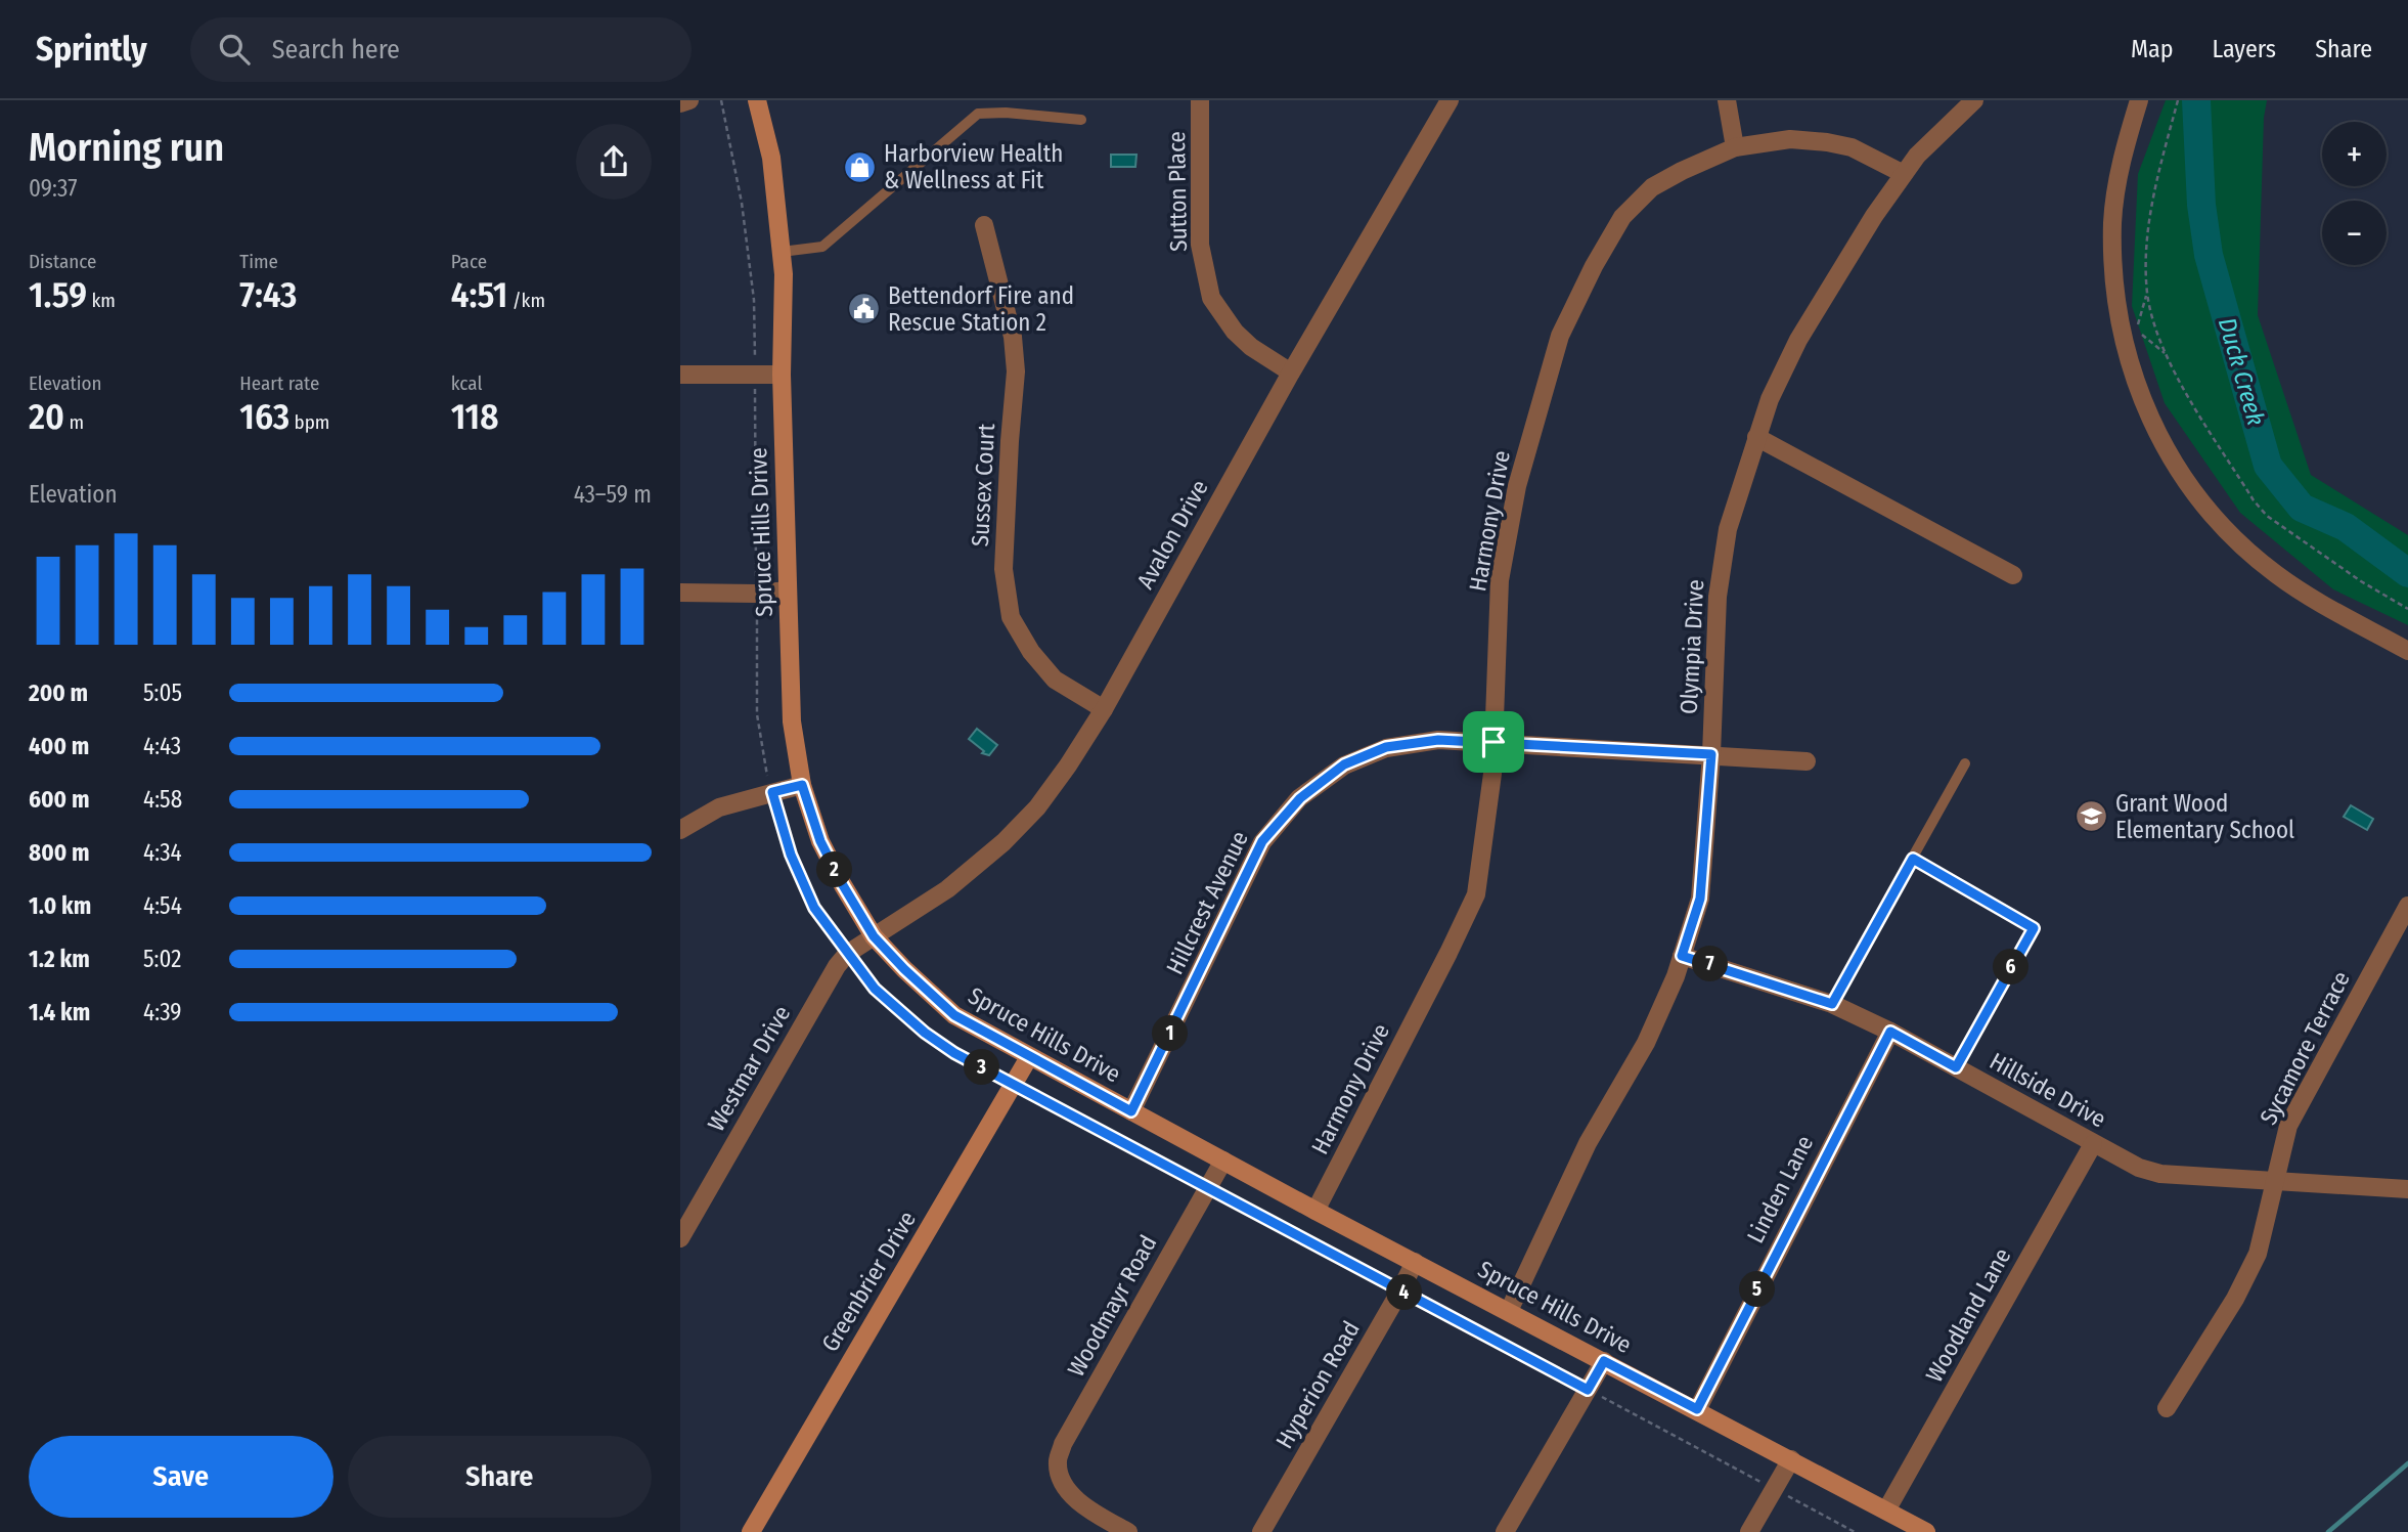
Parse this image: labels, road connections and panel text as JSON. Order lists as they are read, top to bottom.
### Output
{
  "streets": {
    "main road": ["Spruce Hills Drive", "Greenbrier Drive"],
    "street": [
      "Sutton Place",
      "Sussex Court",
      "Harmony Drive",
      "Avalon Drive",
      "Olympia Drive",
      "Hillcrest Avenue",
      "Sycamore Terrace",
      "Westmar Drive",
      "Hillside Drive",
      "Linden Lane",
      "Woodmayr Road",
      "Woodland Lane",
      "Hyperion Road"
    ]
  },
  "crossings": [
    ["Sutton Place", "Avalon Drive"],
    ["Sussex Court", "Avalon Drive"],
    ["Harmony Drive", "Spruce Hills Drive"],
    ["Harmony Drive", "Olympia Drive"],
    ["Harmony Drive", "Hillcrest Avenue"],
    ["Spruce Hills Drive", "Avalon Drive"],
    ["Spruce Hills Drive", "Olympia Drive"],
    ["Spruce Hills Drive", "Hillcrest Avenue"],
    ["Spruce Hills Drive", "Westmar Drive"],
    ["Spruce Hills Drive", "Linden Lane"],
    ["Spruce Hills Drive", "Greenbrier Drive"],
    ["Spruce Hills Drive", "Woodmayr Road"],
    ["Spruce Hills Drive", "Woodland Lane"],
    ["Spruce Hills Drive", "Hyperion Road"],
    ["Avalon Drive", "Westmar Drive"],
    ["Olympia Drive", "Hillcrest Avenue"],
    ["Olympia Drive", "Hillside Drive"],
    ["Sycamore Terrace", "Hillside Drive"],
    ["Hillside Drive", "Linden Lane"],
    ["Hillside Drive", "Woodland Lane"]
  ],
  "water": ["Duck Creek"],
  "places": {
    "shop": ["Harborview Health & Wellness at Fit"],
    "public building": ["Bettendorf Fire and Rescue Station 2"],
    "school or university": ["Grant Wood Elementary School"]
  },
  "page": {
    "header": "Sprintly",
    "search": "Search here",
    "nav": ["Map", "Layers", "Share"],
    "heading": ["Morning run", "09:37"],
    "map_buttons": ["+", "−"],
    "stats": [
      ["Distance", "1.59 km"],
      ["Time", "7:43"],
      ["Pace", "4:51 /km"],
      ["Elevation", "20 m"],
      ["Heart rate", "163 bpm"],
      ["kcal", "118"]
    ],
    "chart": ["Elevation", "43–59 m"],
    "list": [
      {
        "name": "200 m",
        "note": "5:05"
      },
      {
        "name": "400 m",
        "note": "4:43"
      },
      {
        "name": "600 m",
        "note": "4:58"
      },
      {
        "name": "800 m",
        "note": "4:34"
      },
      {
        "name": "1.0 km",
        "note": "4:54"
      },
      {
        "name": "1.2 km",
        "note": "5:02"
      },
      {
        "name": "1.4 km",
        "note": "4:39"
      }
    ],
    "pins": [
      "2",
      "7",
      "6",
      "1",
      "3",
      "5",
      "4"
    ],
    "buttons": ["Save", "Share"]
  }
}
